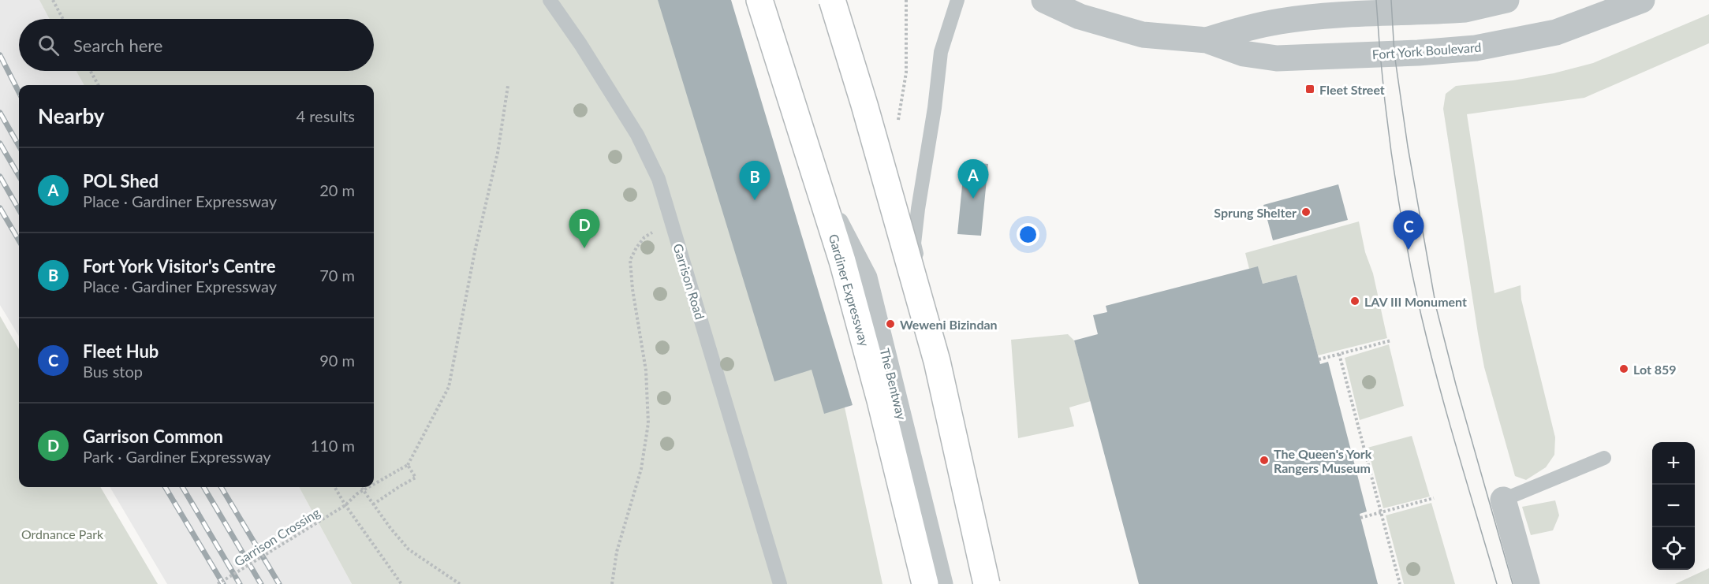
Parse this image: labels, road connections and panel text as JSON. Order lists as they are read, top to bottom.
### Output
{
  "streets": {
    "highway": ["Gardiner Expressway"],
    "street": ["Fort York Boulevard", "The Bentway"],
    "lane": ["Garrison Road"],
    "path": ["Garrison Crossing"]
  },
  "parks": ["Ordnance Park"],
  "places": {
    "transit": ["Fleet Street"],
    "other": [
      "Sprung Shelter",
      "LAV III Monument",
      "Weweni Bizindan",
      "Lot 859",
      "The Queen's York Rangers Museum"
    ]
  },
  "page": {
    "search": "Search here",
    "heading": ["Nearby", "4 results"],
    "list": [
      {
        "mark": "A",
        "name": "POL Shed",
        "note": "Place · Gardiner Expressway",
        "value": "20 m"
      },
      {
        "mark": "B",
        "name": "Fort York Visitor's Centre",
        "note": "Place · Gardiner Expressway",
        "value": "70 m"
      },
      {
        "mark": "C",
        "name": "Fleet Hub",
        "note": "Bus stop",
        "value": "90 m"
      },
      {
        "mark": "D",
        "name": "Garrison Common",
        "note": "Park · Gardiner Expressway",
        "value": "110 m"
      }
    ],
    "pins": [
      "A",
      "B",
      "D",
      "C"
    ],
    "map_buttons": ["+", "−"]
  }
}
